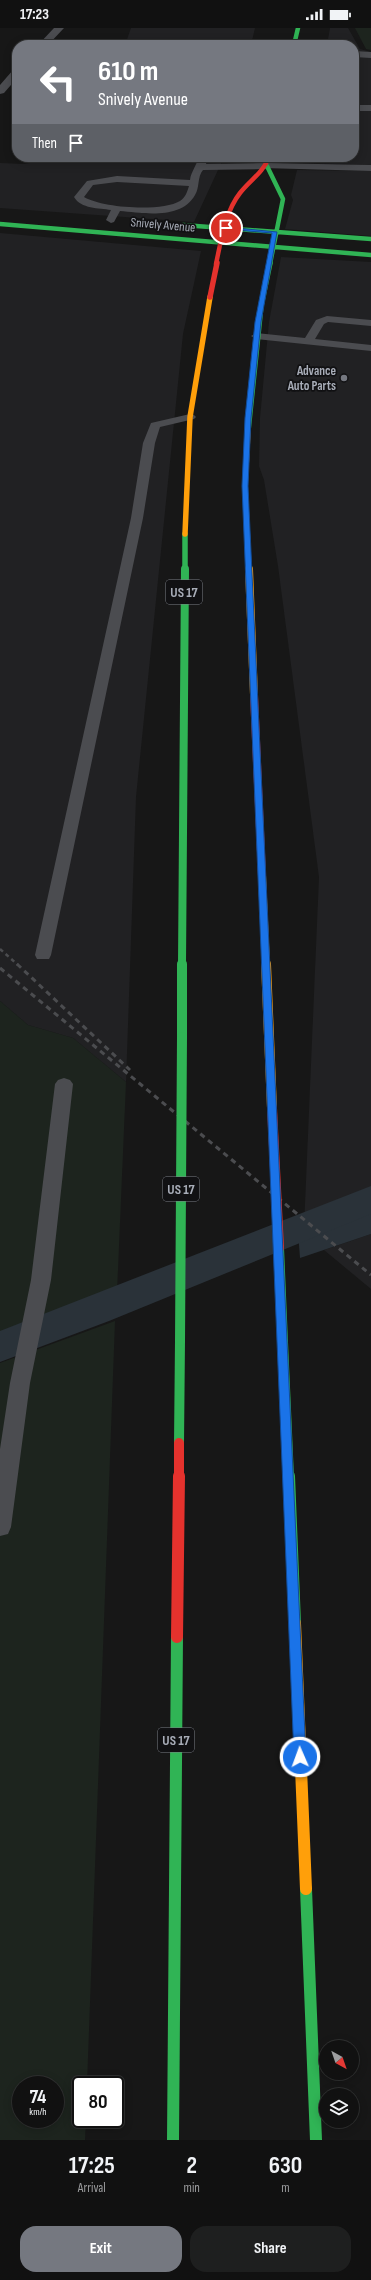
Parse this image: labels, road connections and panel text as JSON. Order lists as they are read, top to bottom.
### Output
{
  "streets": {
    "main road": ["Snively Avenue", "US 17"]
  },
  "crossings": [
    ["Snively Avenue", "US 17"]
  ],
  "places": ["Advance Auto Parts"],
  "north": "bottom right",
  "page": {
    "status": "17:23",
    "turn": ["610 m", "Snively Avenue"],
    "then": "Then",
    "speed": "74 km/h",
    "limit": "80",
    "eta": [
      "17:25",
      "Arrival",
      "2",
      "min",
      "630",
      "m"
    ],
    "buttons": ["Exit", "Share"]
  }
}
